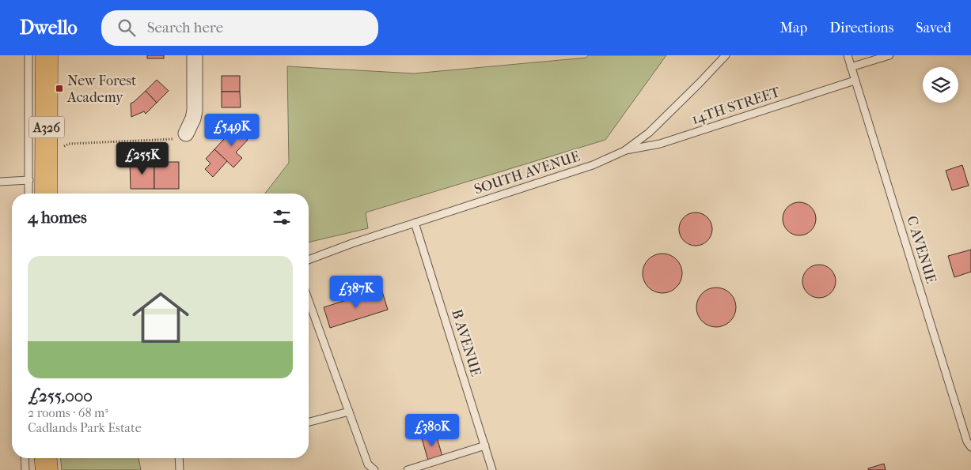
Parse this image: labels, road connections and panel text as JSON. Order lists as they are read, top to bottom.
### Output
{
  "streets": {
    "main road": ["A326"],
    "lane": [
      "14TH STREET",
      "SOUTH AVENUE",
      "C AVENUE",
      "B AVENUE"
    ]
  },
  "crossings": [
    ["14TH STREET", "SOUTH AVENUE"],
    ["14TH STREET", "C AVENUE"],
    ["SOUTH AVENUE", "B AVENUE"]
  ],
  "places": {
    "transit": ["New Forest Academy"]
  },
  "page": {
    "header": "Dwello",
    "search": "Search here",
    "nav": ["Map", "Directions", "Saved"],
    "price": [
      "£549K",
      "£255K",
      "£387K",
      "£380K"
    ],
    "heading": "4 homes",
    "list": [
      {
        "name": "£255,000",
        "note": "2 rooms · 68 m² · Cadlands Park Estate"
      }
    ]
  }
}
